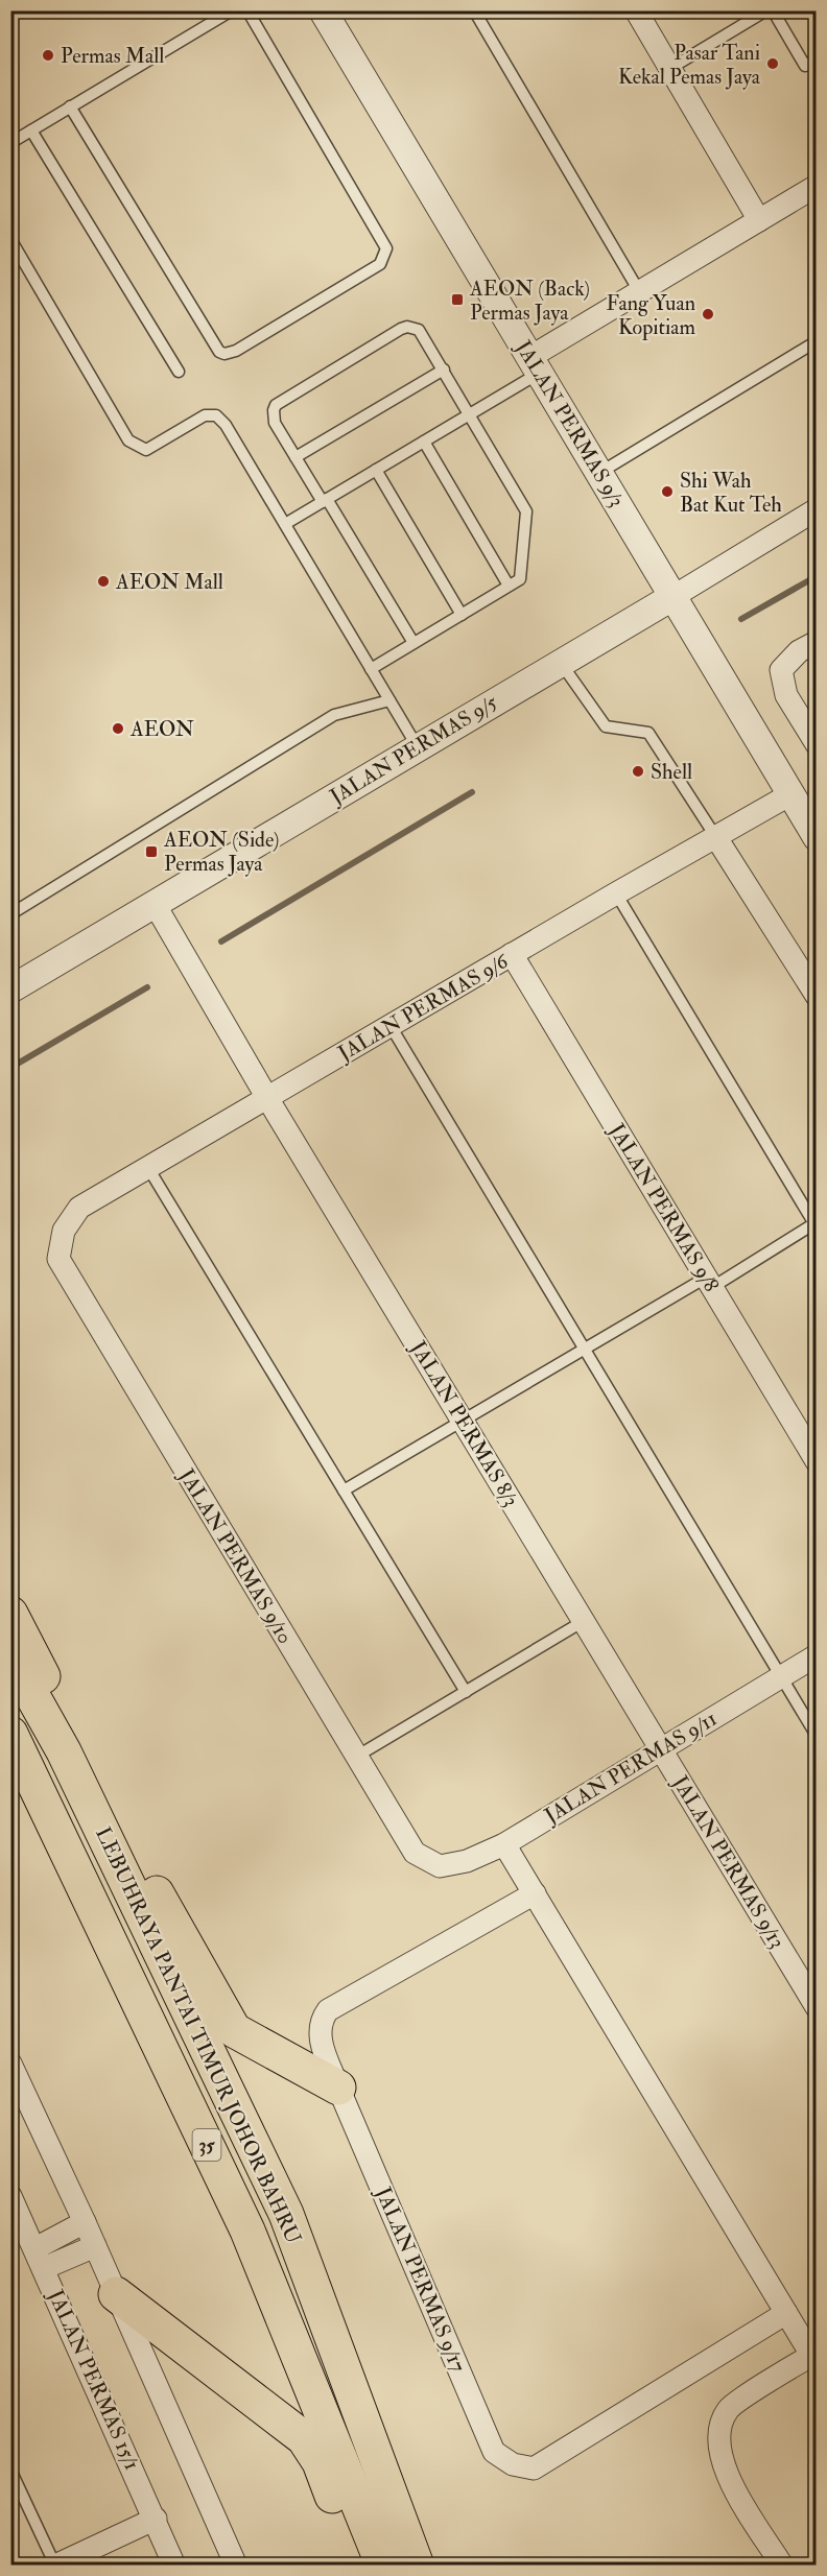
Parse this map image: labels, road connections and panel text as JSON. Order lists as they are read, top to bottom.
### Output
{
  "streets": {
    "highway": ["LEBUHRAYA PANTAI TIMUR JOHOR BAHRU", "35"],
    "street": [
      "JALAN PERMAS 9/3",
      "JALAN PERMAS 9/5",
      "JALAN PERMAS 9/6",
      "JALAN PERMAS 9/8",
      "JALAN PERMAS 8/3",
      "JALAN PERMAS 9/10",
      "JALAN PERMAS 9/11",
      "JALAN PERMAS 9/13",
      "JALAN PERMAS 9/17",
      "JALAN PERMAS 15/1"
    ]
  },
  "crossings": [
    ["JALAN PERMAS 9/3", "JALAN PERMAS 9/5"],
    ["JALAN PERMAS 9/3", "JALAN PERMAS 9/6"],
    ["JALAN PERMAS 9/5", "JALAN PERMAS 8/3"],
    ["JALAN PERMAS 9/6", "JALAN PERMAS 9/8"],
    ["JALAN PERMAS 9/6", "JALAN PERMAS 8/3"],
    ["JALAN PERMAS 9/6", "JALAN PERMAS 9/10"],
    ["JALAN PERMAS 8/3", "JALAN PERMAS 9/11"],
    ["JALAN PERMAS 8/3", "JALAN PERMAS 9/13"],
    ["JALAN PERMAS 9/10", "JALAN PERMAS 9/11"],
    ["JALAN PERMAS 9/11", "JALAN PERMAS 9/13"]
  ],
  "places": {
    "other": [
      "Permas Mall",
      "Pasar Tani Kekal Pemas Jaya",
      "Fang Yuan Kopitiam",
      "Shi Wah Bat Kut Teh",
      "AEON Mall",
      "AEON",
      "Shell"
    ],
    "transit": ["AEON (Back) Permas Jaya", "AEON (Side) Permas Jaya"]
  }
}
